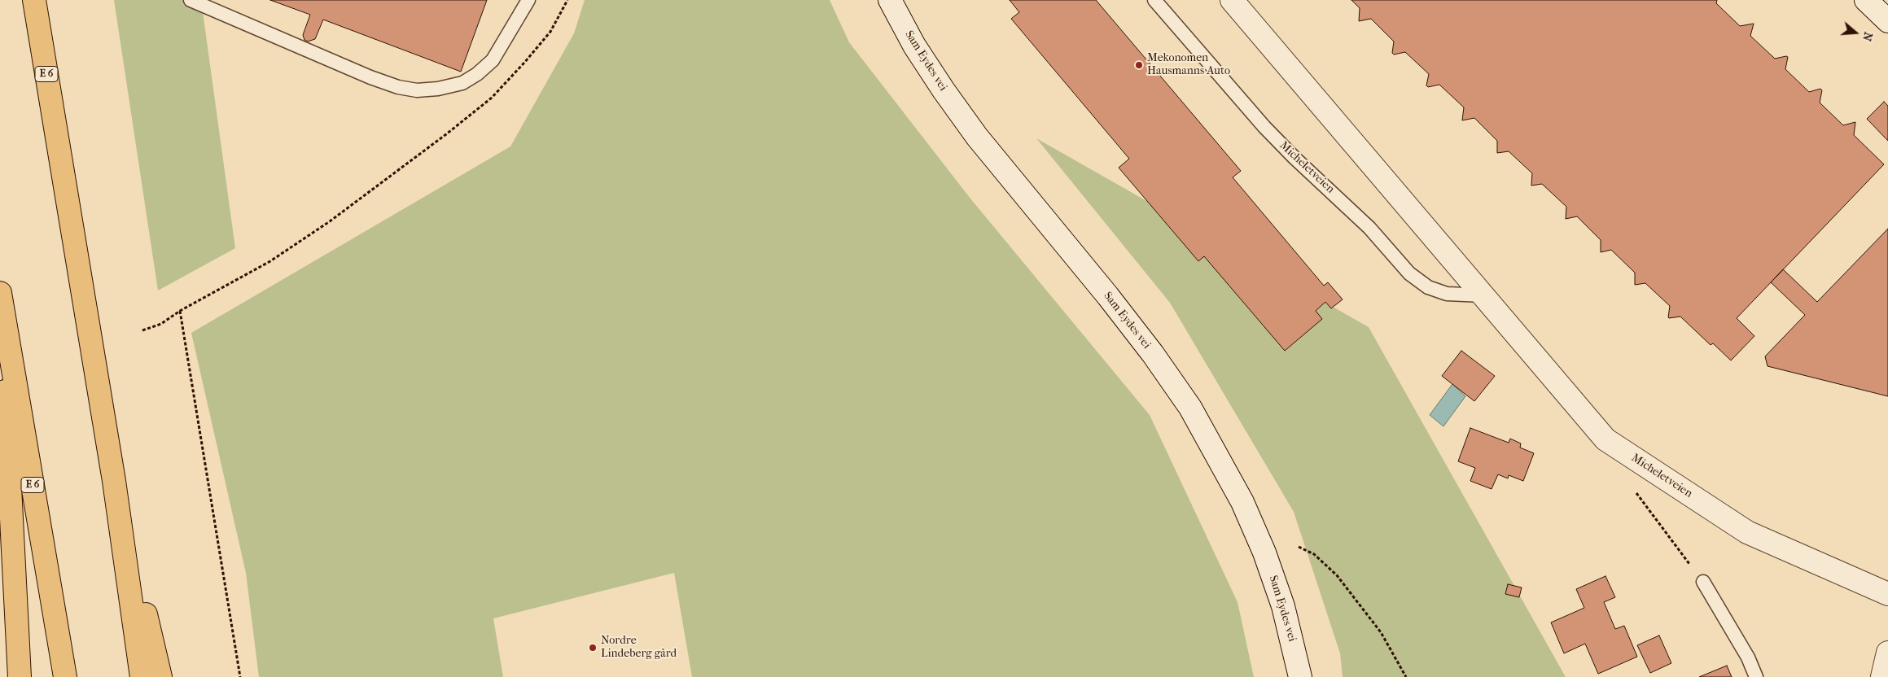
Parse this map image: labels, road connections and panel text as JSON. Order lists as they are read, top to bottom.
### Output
{
  "streets": {
    "highway": ["E 6"],
    "street": ["Sam Eydes vei", "Micheletveien"]
  },
  "places": ["Mekonomen Hausmanns Auto", "Nordre Lindeberg gård"],
  "north": "right"
}
